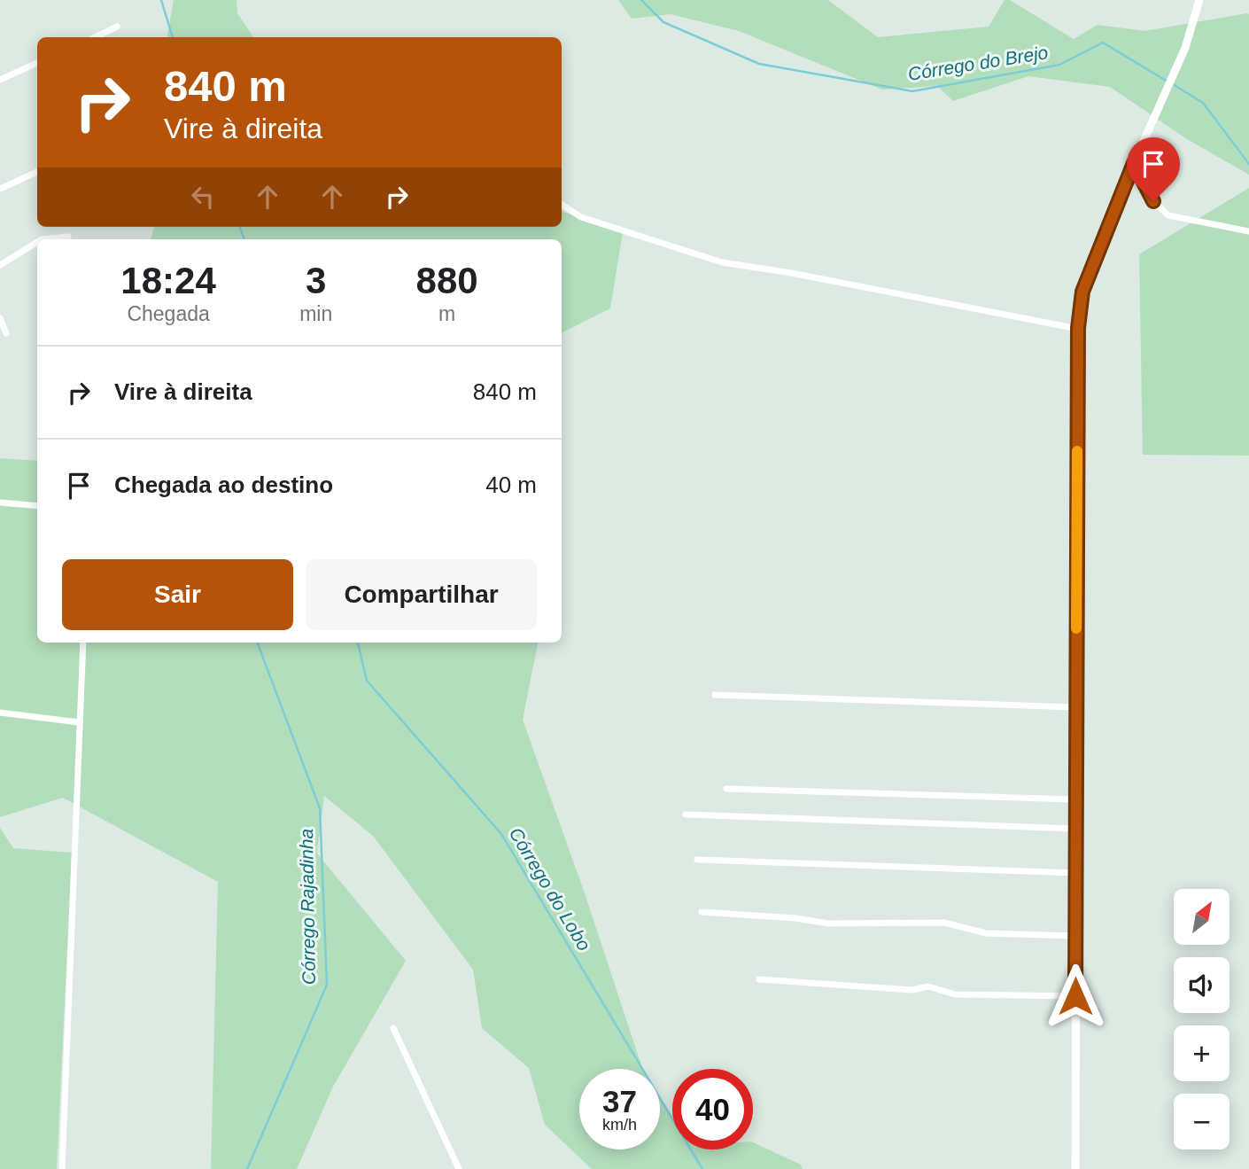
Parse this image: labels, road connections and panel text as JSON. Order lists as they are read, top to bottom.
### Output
{
  "water": ["Córrego do Brejo", "Córrego do Lobo", "Córrego Rajadinha"],
  "north": "top right",
  "page": {
    "turn": ["840 m", "Vire à direita"],
    "eta": [
      "18:24",
      "Chegada",
      "3",
      "min",
      "880",
      "m"
    ],
    "list": [
      {
        "name": "Vire à direita",
        "value": "840 m"
      },
      {
        "name": "Chegada ao destino",
        "value": "40 m"
      }
    ],
    "buttons": ["Sair", "Compartilhar"],
    "map_buttons": ["+", "−"],
    "speed": "37 km/h",
    "limit": "40"
  }
}
